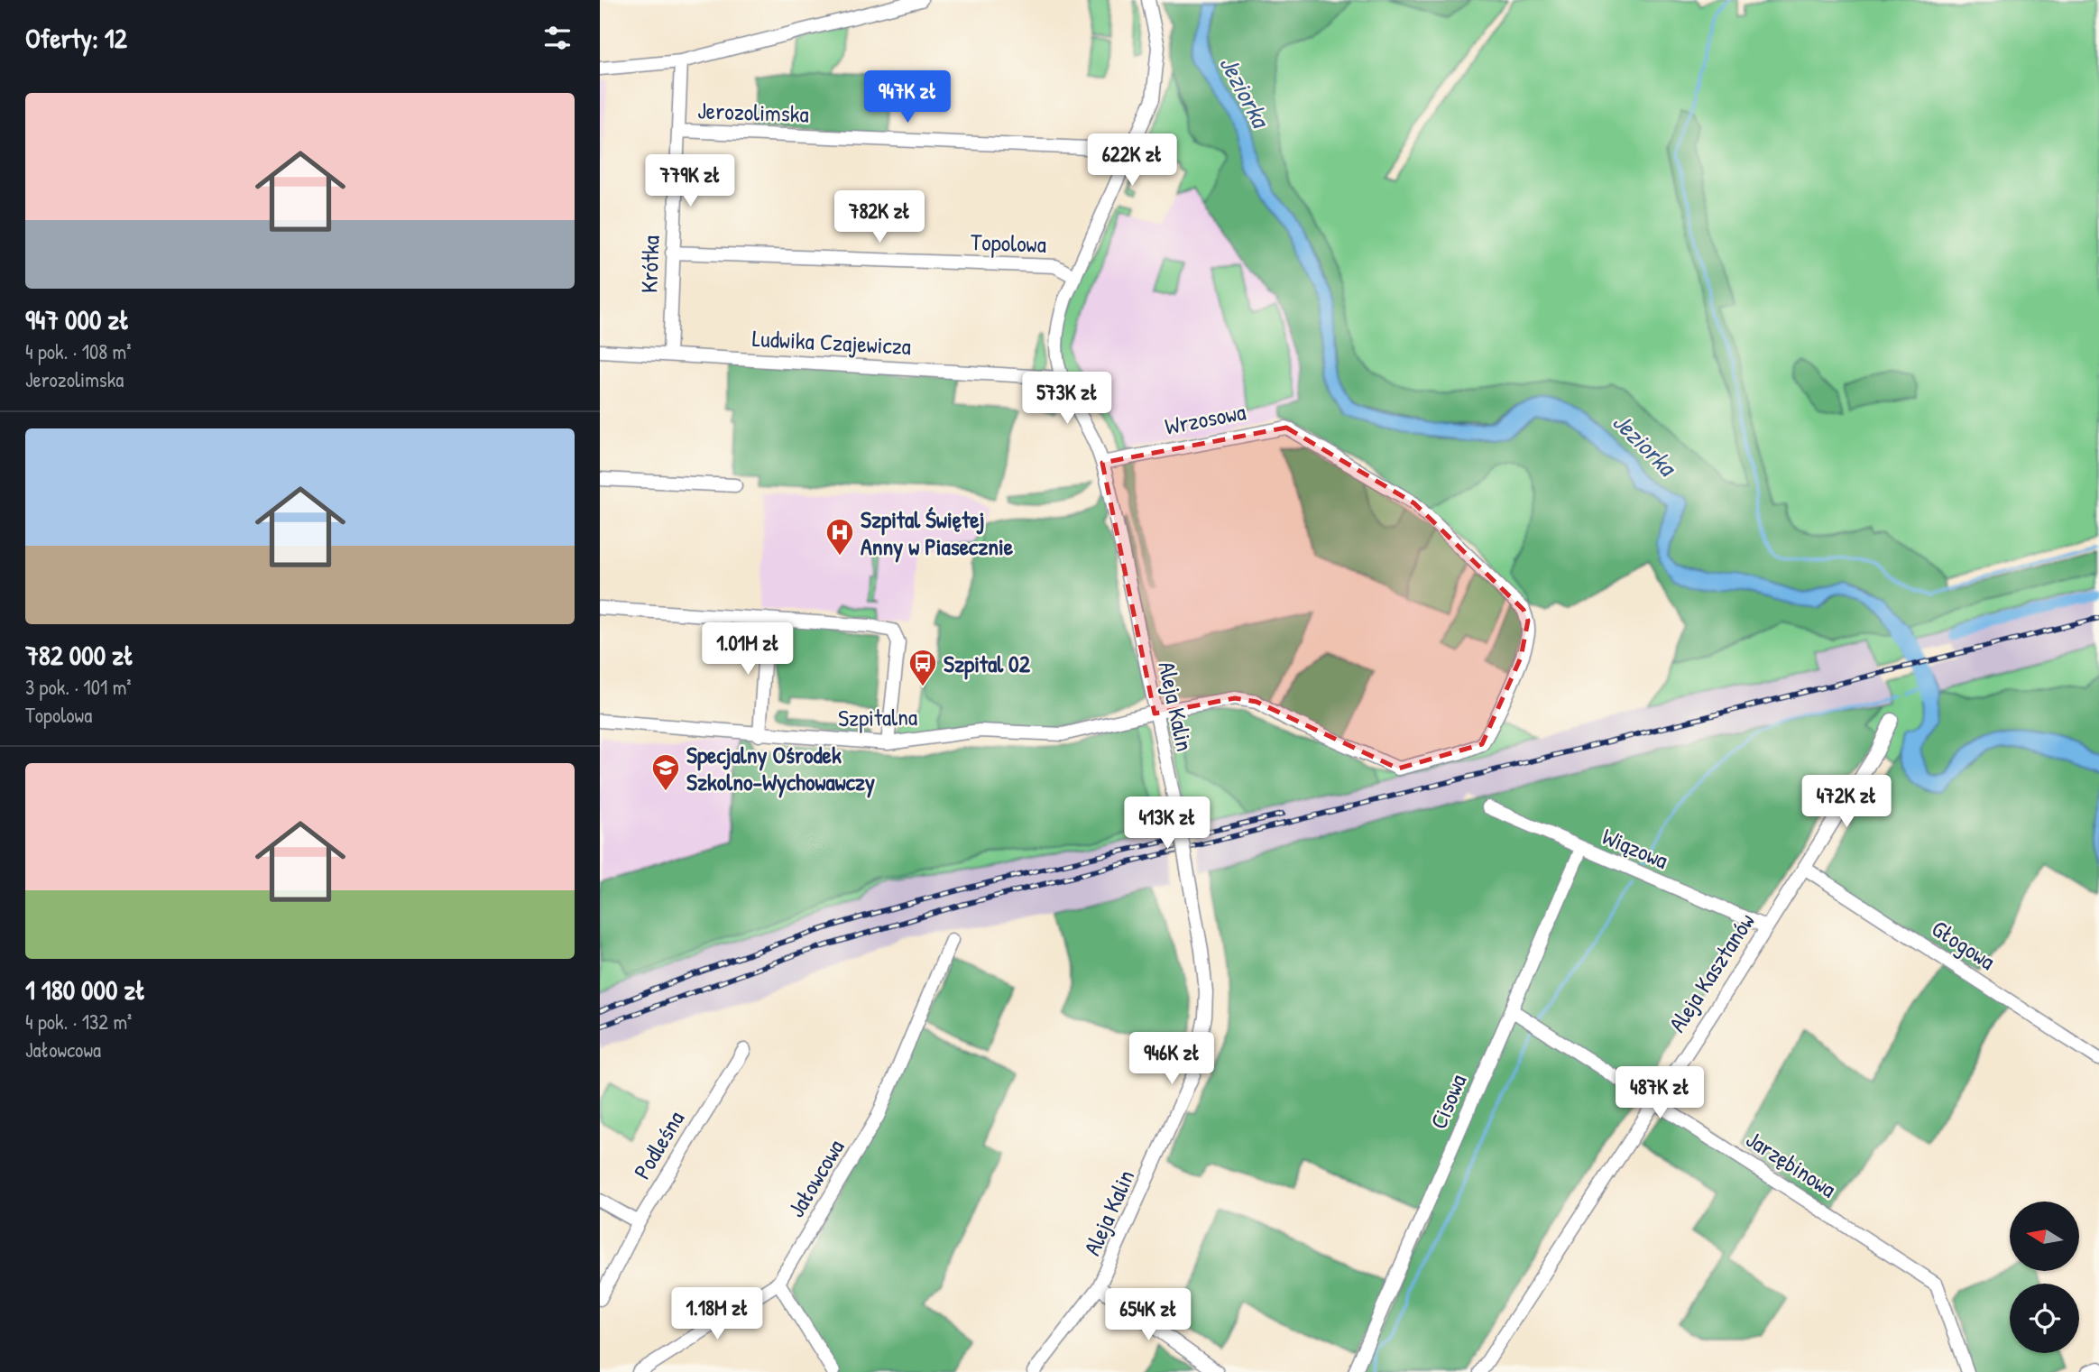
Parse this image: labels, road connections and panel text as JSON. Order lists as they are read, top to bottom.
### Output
{
  "streets": {
    "street": [
      "Jerozolimska",
      "Topolowa",
      "Krótka",
      "Ludwika Czajewicza",
      "Wrzosowa",
      "Aleja Kalin",
      "Szpitalna",
      "Wiązowa",
      "Głogowa",
      "Aleja Kasztanów",
      "Cisowa",
      "Podleśna",
      "Jarzębinowa",
      "Jałowcowa"
    ]
  },
  "crossings": [
    ["Jerozolimska", "Krótka"],
    ["Jerozolimska", "Aleja Kalin"],
    ["Topolowa", "Krótka"],
    ["Topolowa", "Aleja Kalin"],
    ["Krótka", "Ludwika Czajewicza"],
    ["Ludwika Czajewicza", "Aleja Kalin"],
    ["Wrzosowa", "Aleja Kalin"],
    ["Wrzosowa", "Szpitalna"],
    ["Aleja Kalin", "Szpitalna"],
    ["Wiązowa", "Aleja Kasztanów"],
    ["Wiązowa", "Cisowa"],
    ["Głogowa", "Aleja Kasztanów"],
    ["Aleja Kasztanów", "Jarzębinowa"],
    ["Cisowa", "Jarzębinowa"]
  ],
  "water": ["Jeziorka"],
  "places": {
    "hospital": ["Szpital Świętej Anny w Piasecznie"],
    "bus stop": ["Szpital 02"],
    "school or university": ["Specjalny Ośrodek Szkolno-Wychowawczy"]
  },
  "north": "left",
  "page": {
    "heading": "Oferty: 12",
    "price": [
      "947K zł",
      "622K zł",
      "779K zł",
      "782K zł",
      "573K zł",
      "1.01M zł",
      "472K zł",
      "413K zł",
      "946K zł",
      "487K zł",
      "1.18M zł",
      "654K zł"
    ],
    "list": [
      {
        "name": "947 000 zł",
        "note": "4 pok. · 108 m² · Jerozolimska"
      },
      {
        "name": "782 000 zł",
        "note": "3 pok. · 101 m² · Topolowa"
      },
      {
        "name": "1 180 000 zł",
        "note": "4 pok. · 132 m² · Jałowcowa"
      }
    ]
  }
}
